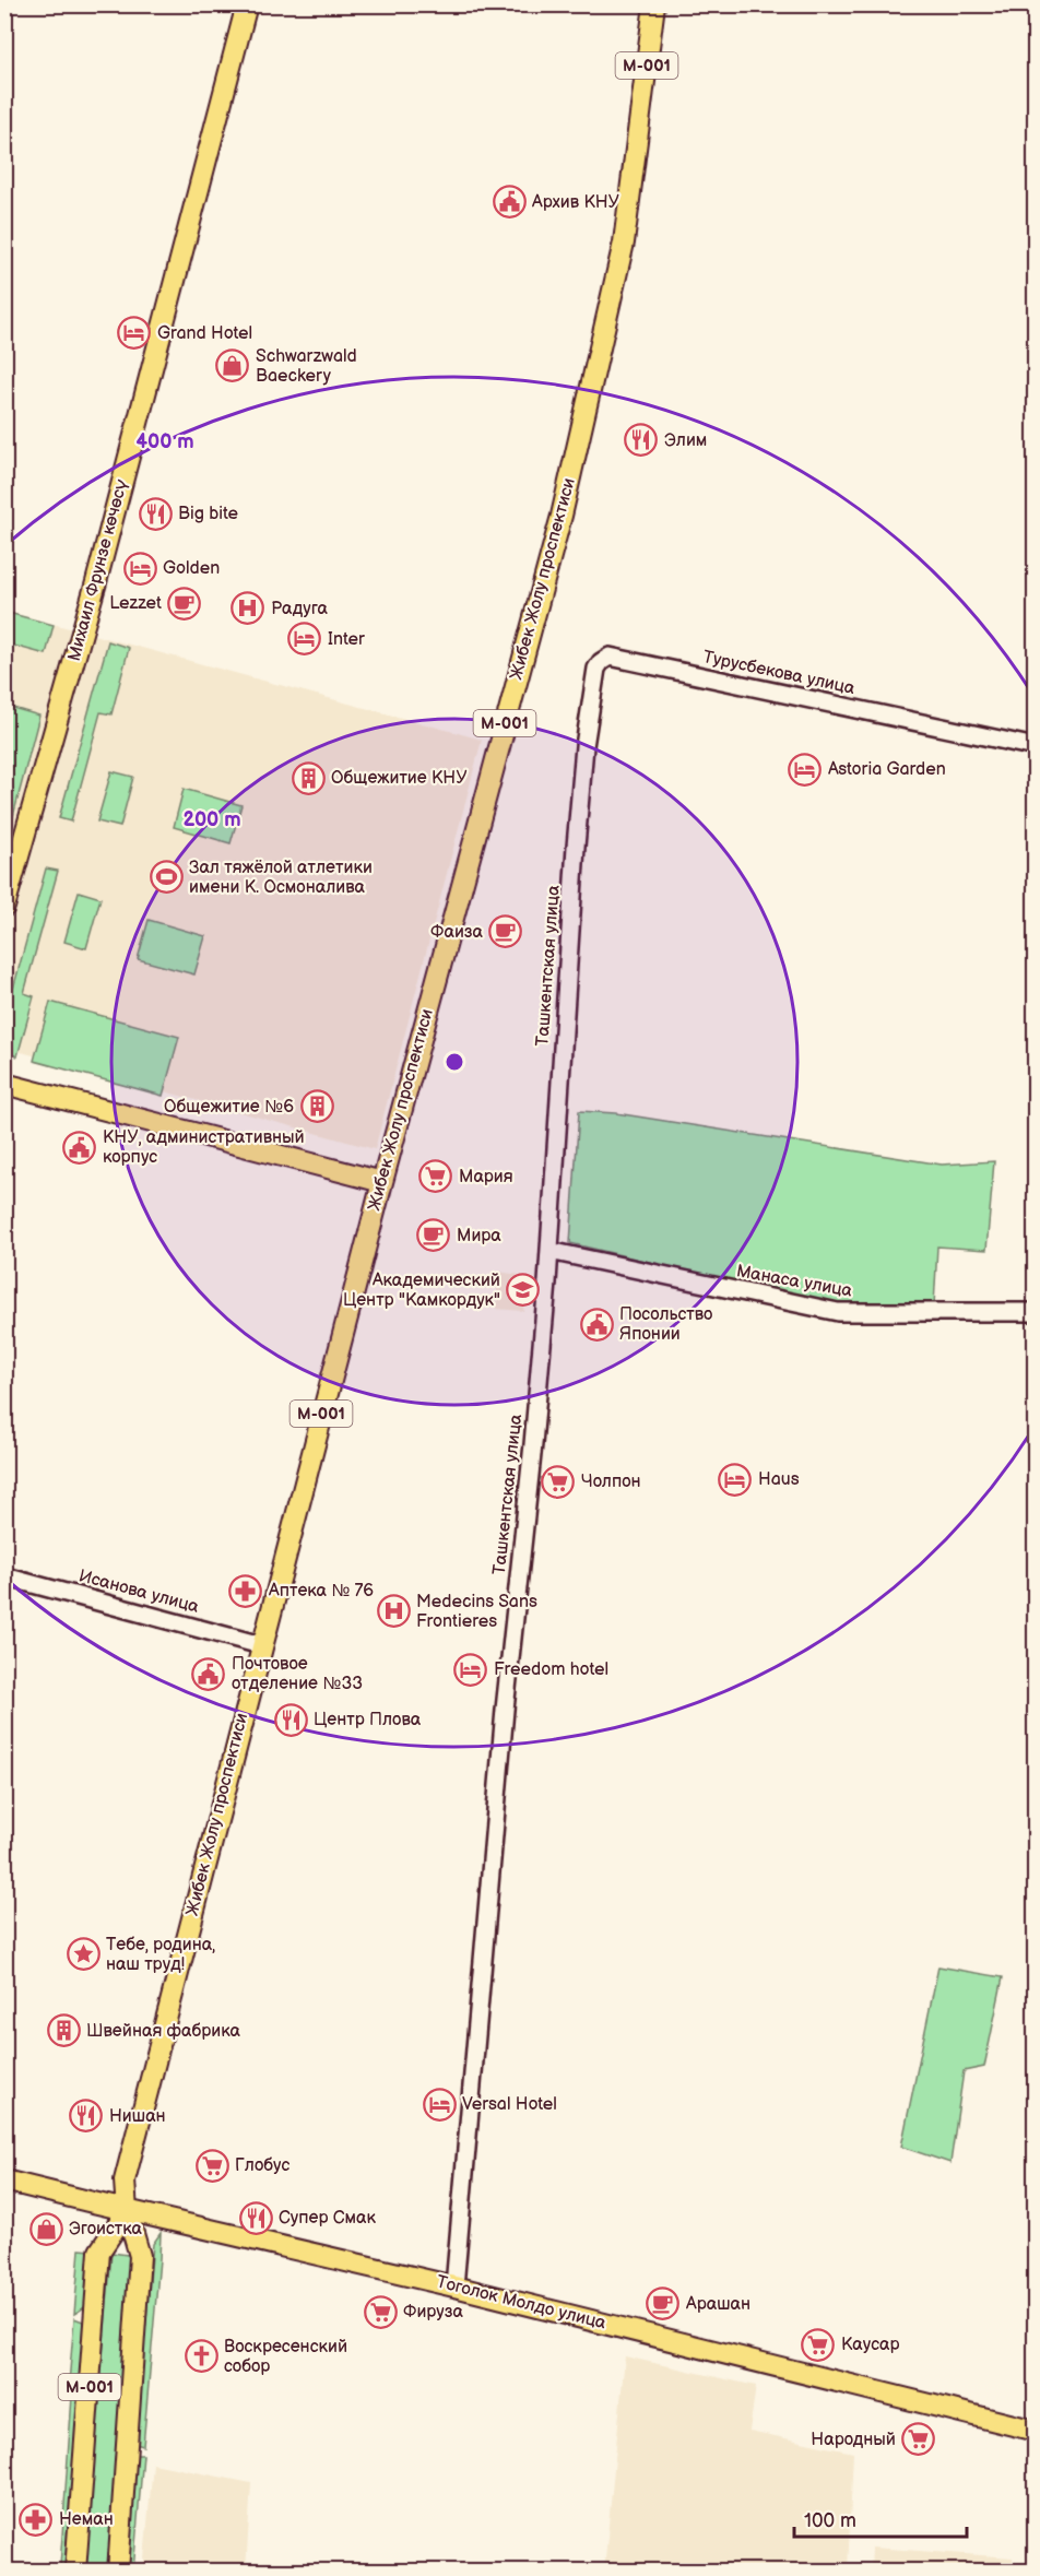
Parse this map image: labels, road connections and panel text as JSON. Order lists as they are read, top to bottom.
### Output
{
  "streets": {
    "main road": [
      "М-001",
      "Михаил Фрунзе көчөсү",
      "Жибек Жолу проспектиси",
      "Тоголок Молдо улица"
    ],
    "street": [
      "Турусбекова улица",
      "Ташкентская улица",
      "Манаса улица",
      "Исанова улица"
    ]
  },
  "crossings": [
    ["М-001", "Жибек Жолу проспектиси"],
    ["М-001", "Тоголок Молдо улица"],
    ["Жибек Жолу проспектиси", "Исанова улица"],
    ["Жибек Жолу проспектиси", "Тоголок Молдо улица"],
    ["Турусбекова улица", "Ташкентская улица"],
    ["Ташкентская улица", "Манаса улица"],
    ["Ташкентская улица", "Тоголок Молдо улица"]
  ],
  "places": {
    "public building": [
      "Архив КНУ",
      "КНУ, административный корпус",
      "Посольство Японии",
      "Почтовое отделение №33"
    ],
    "hotel": [
      "Grand Hotel",
      "Golden",
      "Inter",
      "Astoria Garden",
      "Haus",
      "Freedom hotel",
      "Versal Hotel"
    ],
    "shop": ["Schwarzwald Baeckery", "Эгоистка"],
    "restaurant": [
      "Элим",
      "Big bite",
      "Центр Плова",
      "Нишан",
      "Супер Смак"
    ],
    "cafe": [
      "Lezzet",
      "Фаиза",
      "Мира",
      "Арашан"
    ],
    "hospital": ["Радуга", "Medecins Sans Frontieres"],
    "building": ["Общежитие КНУ", "Общежитие №6", "Швейная фабрика"],
    "sports": ["Зал тяжёлой атлетики имени К. Осмоналива"],
    "supermarket": [
      "Мария",
      "Чолпон",
      "Глобус",
      "Фируза",
      "Каусар",
      "Народный"
    ],
    "school or university": ["Академический Центр \"Камкордук\""],
    "pharmacy": ["Аптека № 76", "Неман"],
    "place": ["Тебе, родина, наш труд!"],
    "church": ["Воскресенский собор"]
  },
  "scale_bar": "100 m",
  "rings": ["400 m", "200 m"]
}
